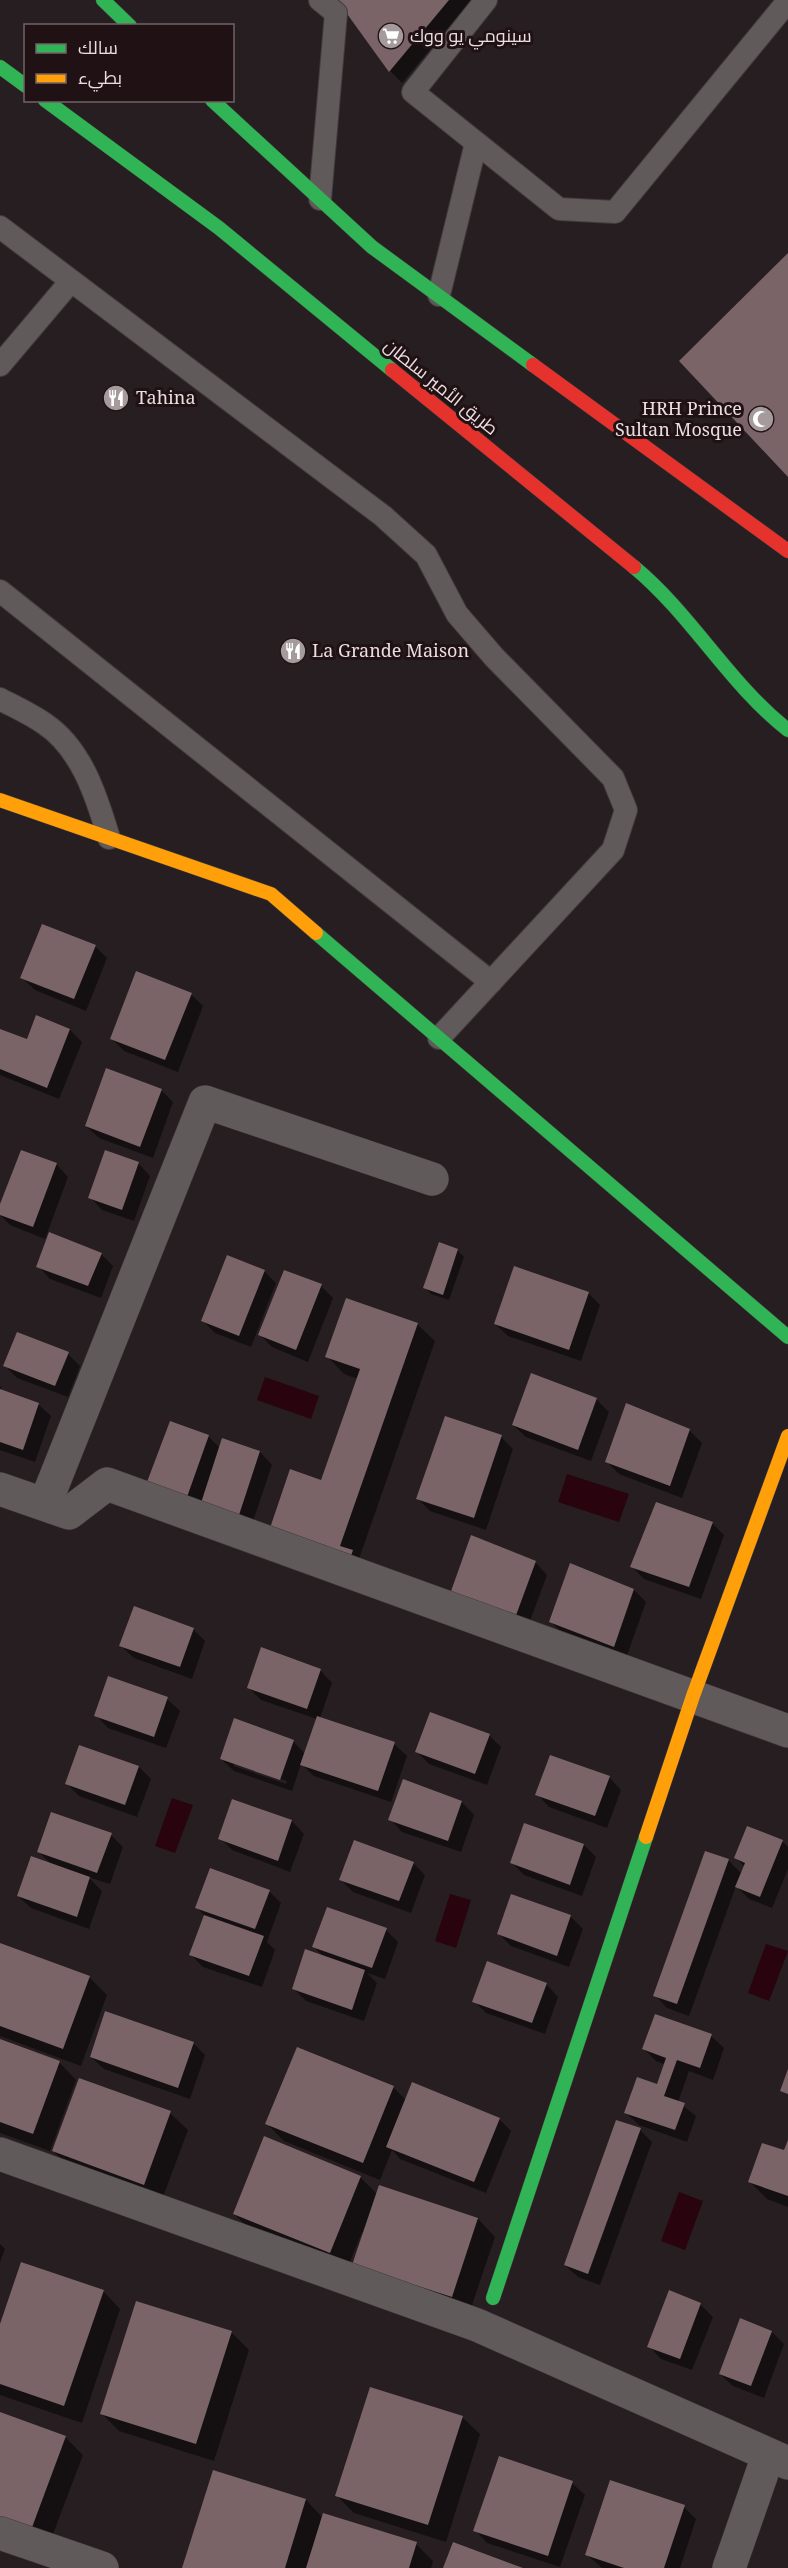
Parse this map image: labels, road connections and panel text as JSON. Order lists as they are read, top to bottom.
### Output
{
  "streets": {
    "street": ["طريق الأمير سلطان"]
  },
  "places": {
    "supermarket": ["سينومي يو ووك"],
    "restaurant": ["Tahina", "La Grande Maison"],
    "mosque": ["HRH Prince Sultan Mosque"]
  },
  "legend": ["سالك", "بطيء"]
}
